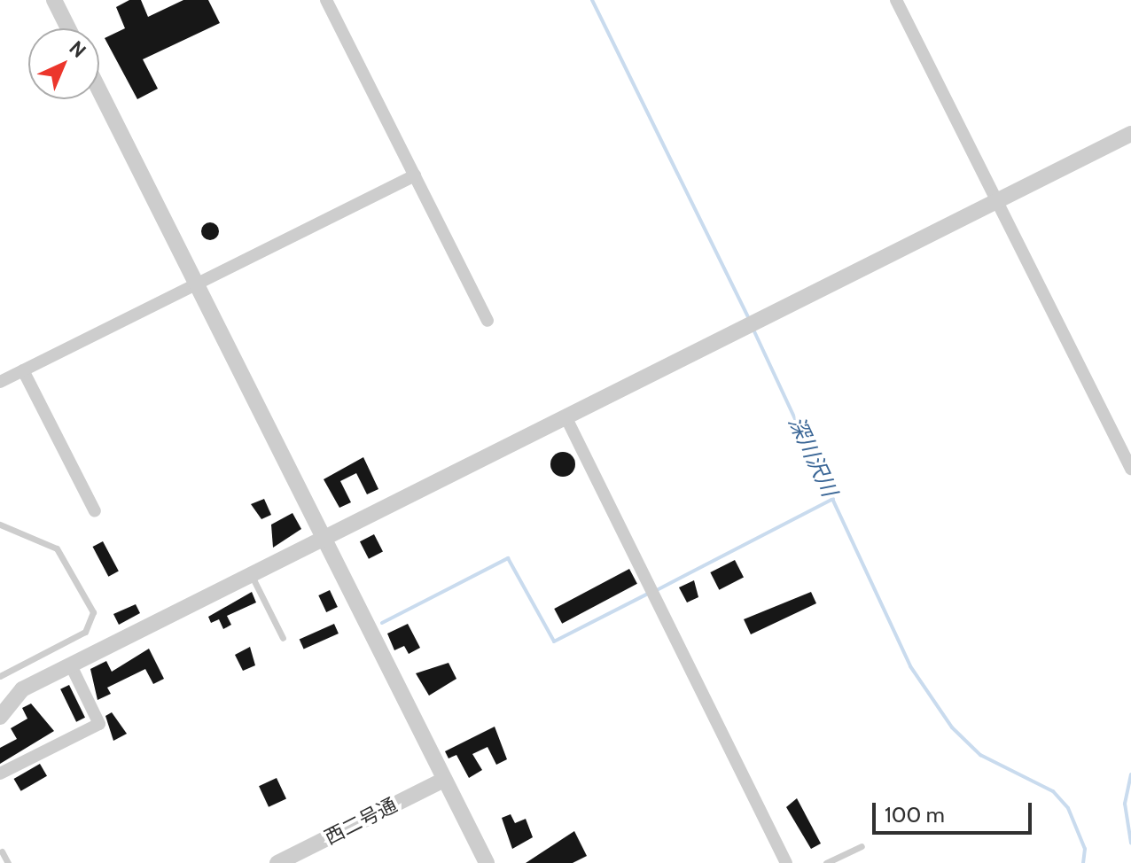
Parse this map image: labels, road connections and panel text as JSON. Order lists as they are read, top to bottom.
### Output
{
  "streets": {
    "street": ["西二号通"]
  },
  "water": ["深川沢川"],
  "scale_bar": "100 m",
  "north": "top right"
}
